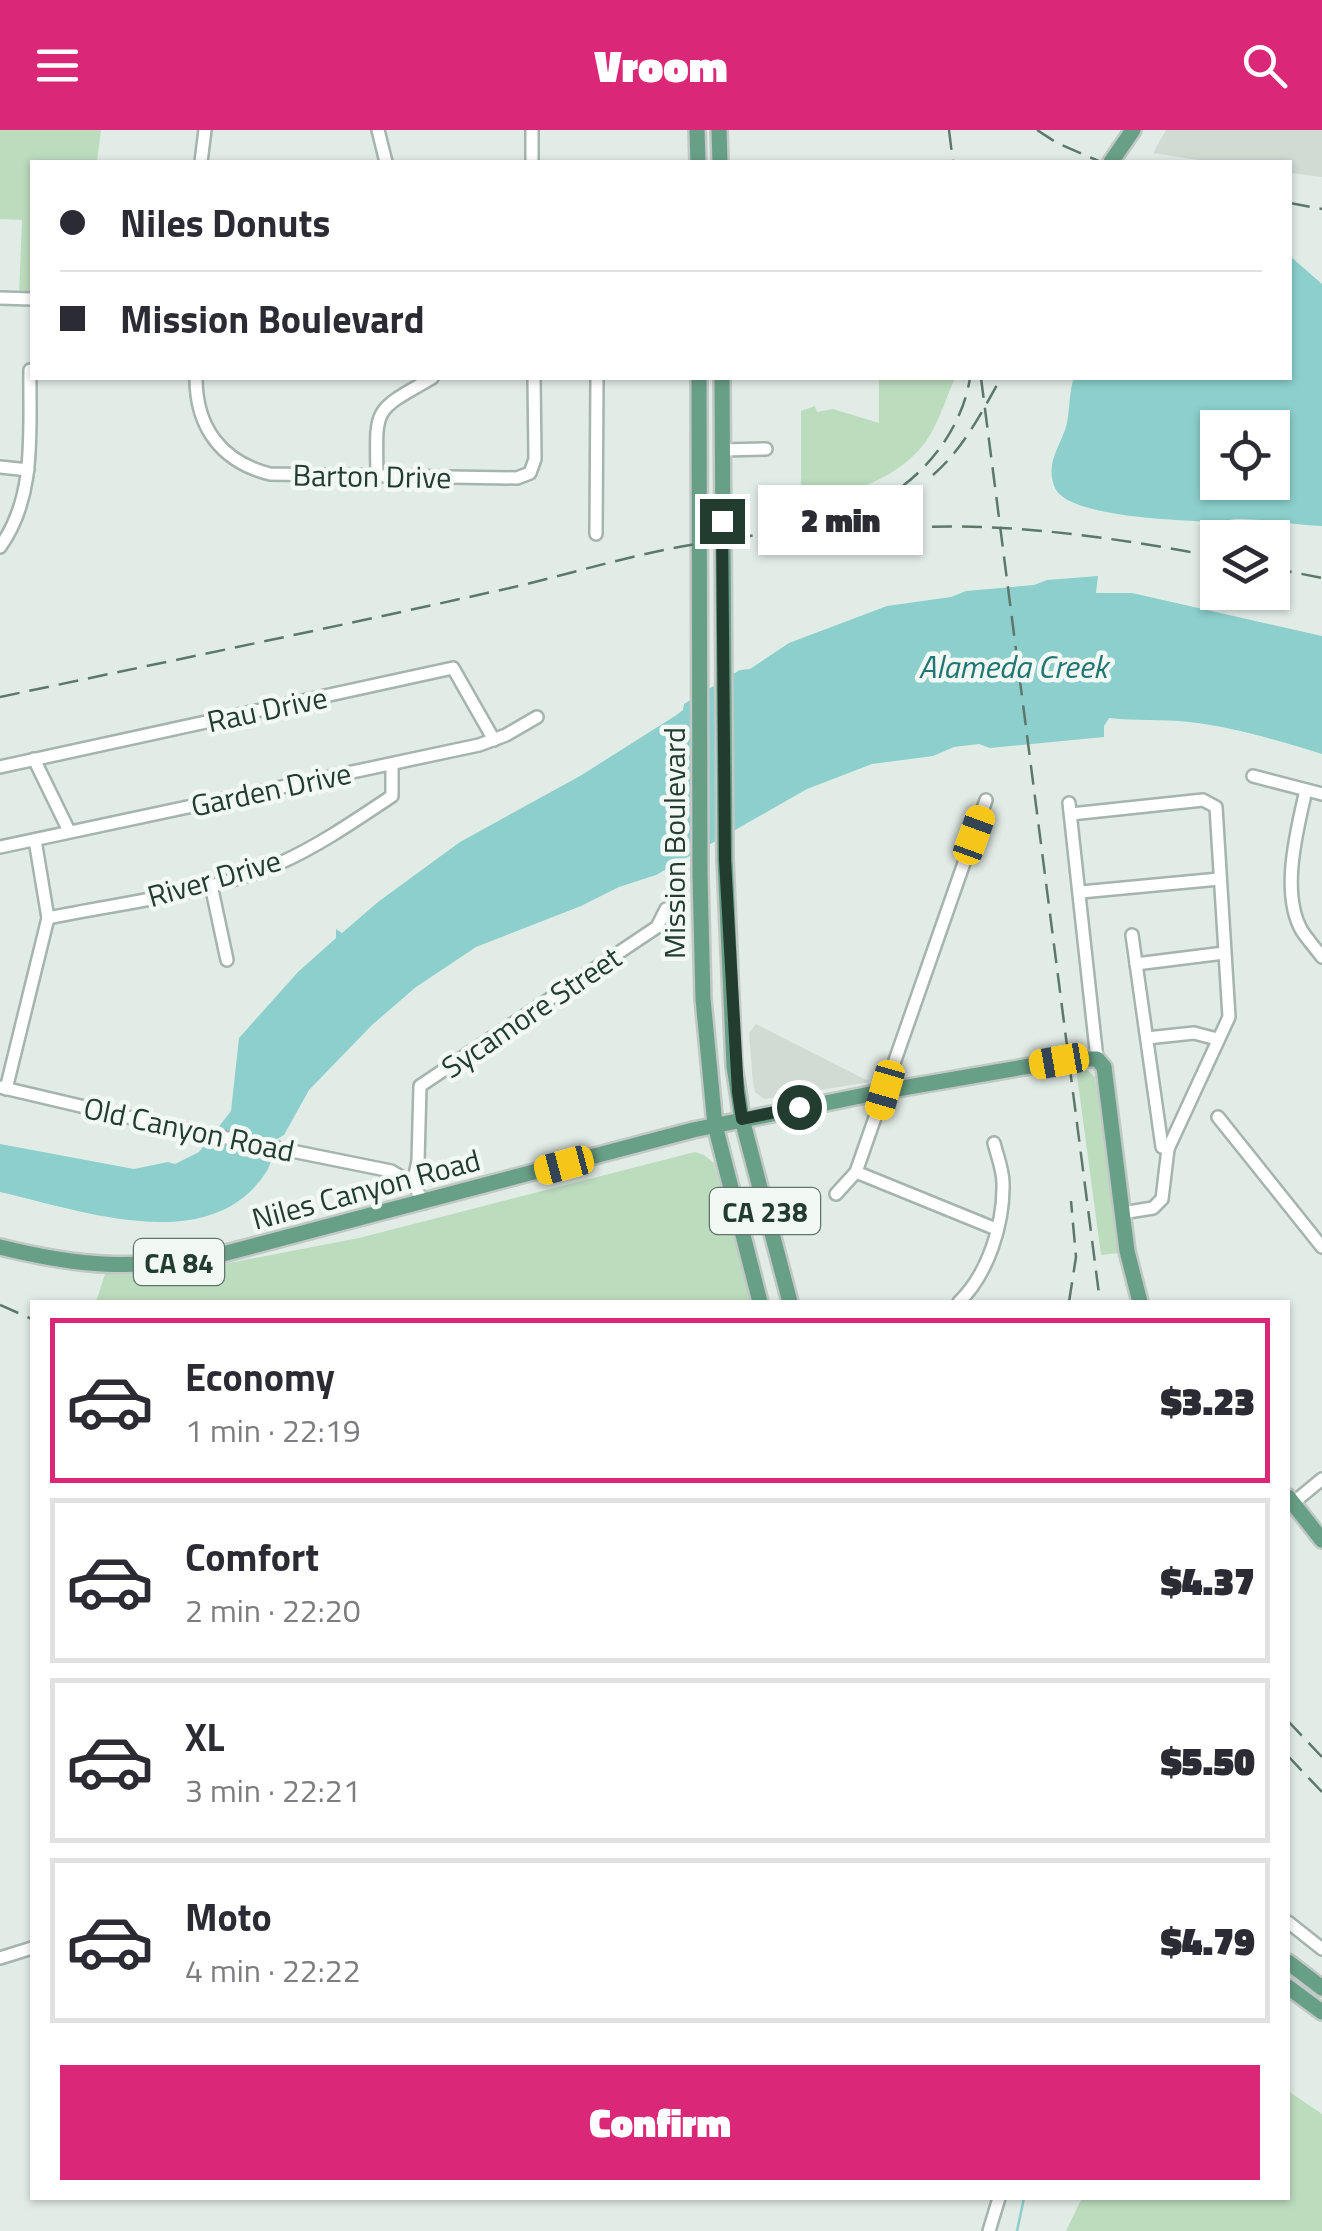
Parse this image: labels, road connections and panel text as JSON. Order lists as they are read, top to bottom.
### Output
{
  "streets": {
    "main road": [
      "Mission Boulevard",
      "Niles Canyon Road",
      "CA 238",
      "CA 84"
    ],
    "street": [
      "Barton Drive",
      "Rau Drive",
      "Garden Drive",
      "River Drive",
      "Sycamore Street",
      "Old Canyon Road"
    ]
  },
  "crossings": [
    ["Rau Drive", "Garden Drive"],
    ["Garden Drive", "River Drive"],
    ["Mission Boulevard", "Niles Canyon Road"],
    ["Sycamore Street", "Old Canyon Road"]
  ],
  "water": ["Alameda Creek"],
  "page": {
    "header": "Vroom",
    "banner": ["Niles Donuts", "Mission Boulevard"],
    "bubble": "2 min",
    "list": [
      {
        "name": "Economy",
        "note": "1 min · 22:19",
        "value": "$3.23"
      },
      {
        "name": "Comfort",
        "note": "2 min · 22:20",
        "value": "$4.37"
      },
      {
        "name": "XL",
        "note": "3 min · 22:21",
        "value": "$5.50"
      },
      {
        "name": "Moto",
        "note": "4 min · 22:22",
        "value": "$4.79"
      }
    ],
    "buttons": "Confirm"
  }
}
